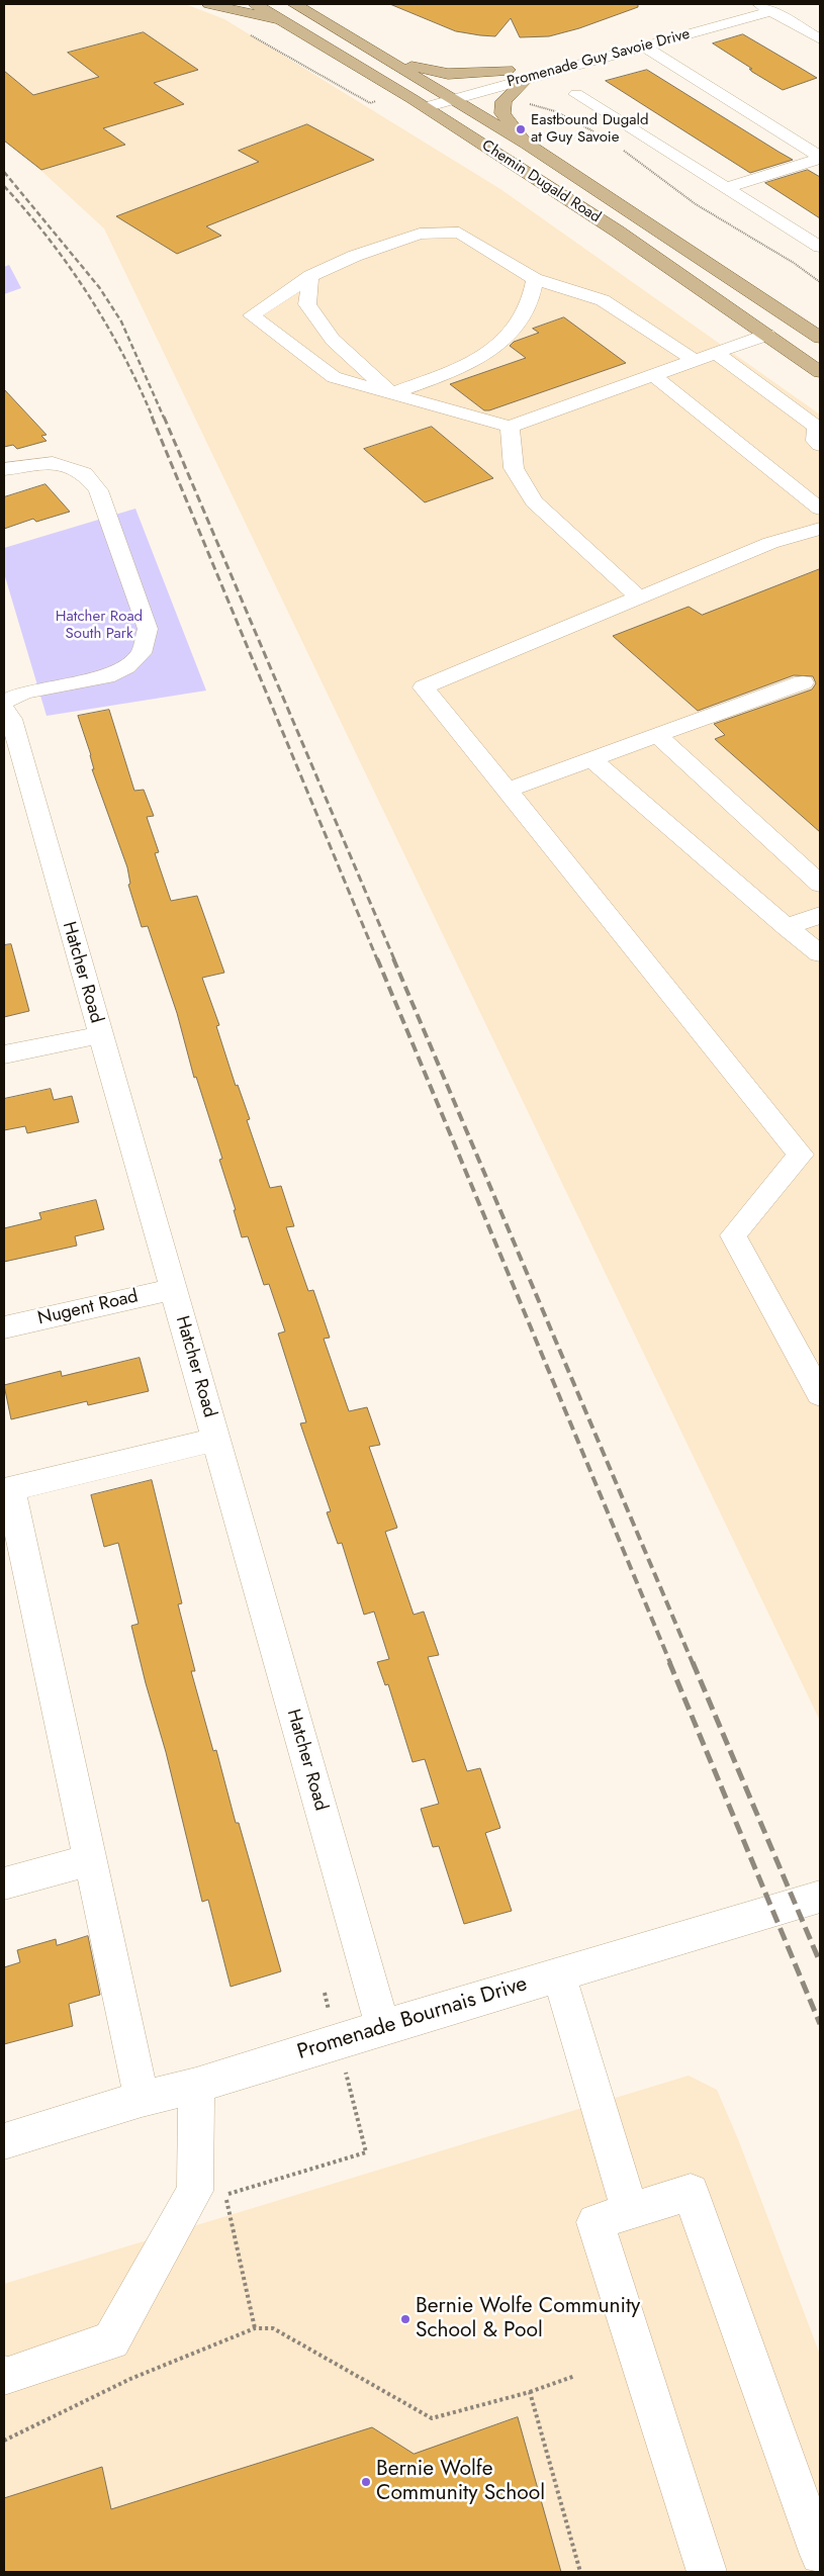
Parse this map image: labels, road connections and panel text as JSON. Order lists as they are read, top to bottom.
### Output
{
  "streets": {
    "main road": ["Chemin Dugald Road"],
    "street": [
      "Promenade Guy Savoie Drive",
      "Hatcher Road",
      "Nugent Road",
      "Promenade Bournais Drive"
    ]
  },
  "crossings": [
    ["Promenade Guy Savoie Drive", "Chemin Dugald Road"],
    ["Hatcher Road", "Nugent Road"],
    ["Hatcher Road", "Promenade Bournais Drive"]
  ],
  "parks": ["Hatcher Road South Park"],
  "places": ["Eastbound Dugald at Guy Savoie", "Bernie Wolfe Community School & Pool", "Bernie Wolfe Community School"]
}
